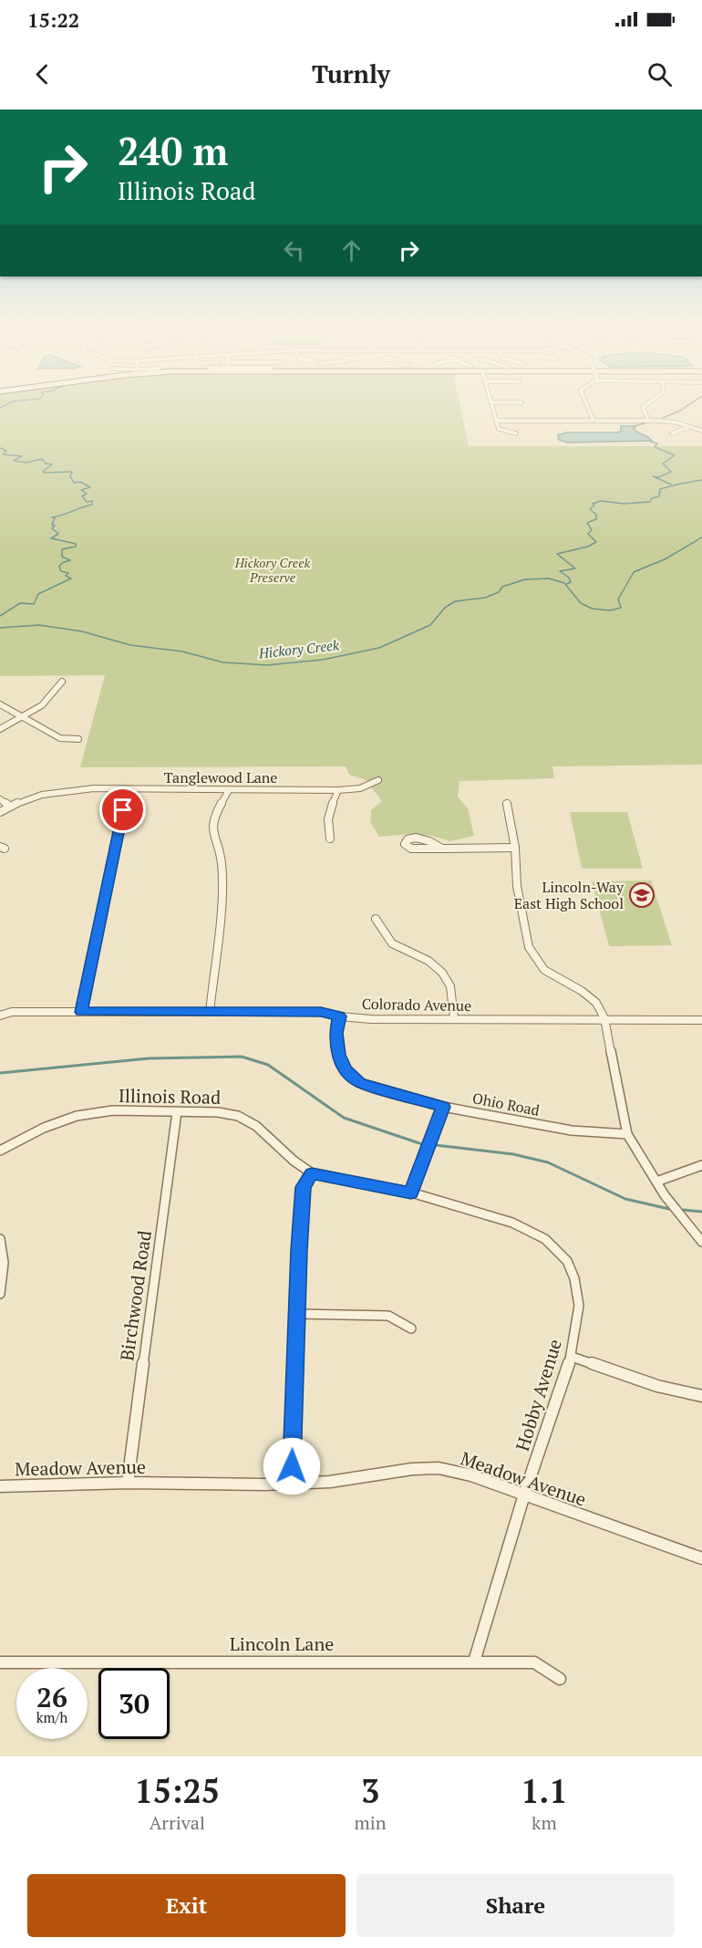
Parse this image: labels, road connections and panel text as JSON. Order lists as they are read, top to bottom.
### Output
{
  "streets": {
    "street": [
      "Tanglewood Lane",
      "Colorado Avenue",
      "Illinois Road",
      "Ohio Road",
      "Birchwood Road",
      "Hobby Avenue",
      "Meadow Avenue",
      "Lincoln Lane"
    ]
  },
  "crossings": [
    ["Colorado Avenue", "Ohio Road"],
    ["Illinois Road", "Birchwood Road"],
    ["Illinois Road", "Hobby Avenue"],
    ["Birchwood Road", "Meadow Avenue"],
    ["Hobby Avenue", "Meadow Avenue"],
    ["Hobby Avenue", "Lincoln Lane"]
  ],
  "water": ["Hickory Creek"],
  "parks": ["Hickory Creek Preserve"],
  "places": {
    "school or university": ["Lincoln-Way East High School"]
  },
  "page": {
    "status": "15:22",
    "header": "Turnly",
    "turn": ["240 m", "Illinois Road"],
    "speed": "26 km/h",
    "limit": "30",
    "eta": [
      "15:25",
      "Arrival",
      "3",
      "min",
      "1.1",
      "km"
    ],
    "buttons": ["Exit", "Share"]
  }
}
